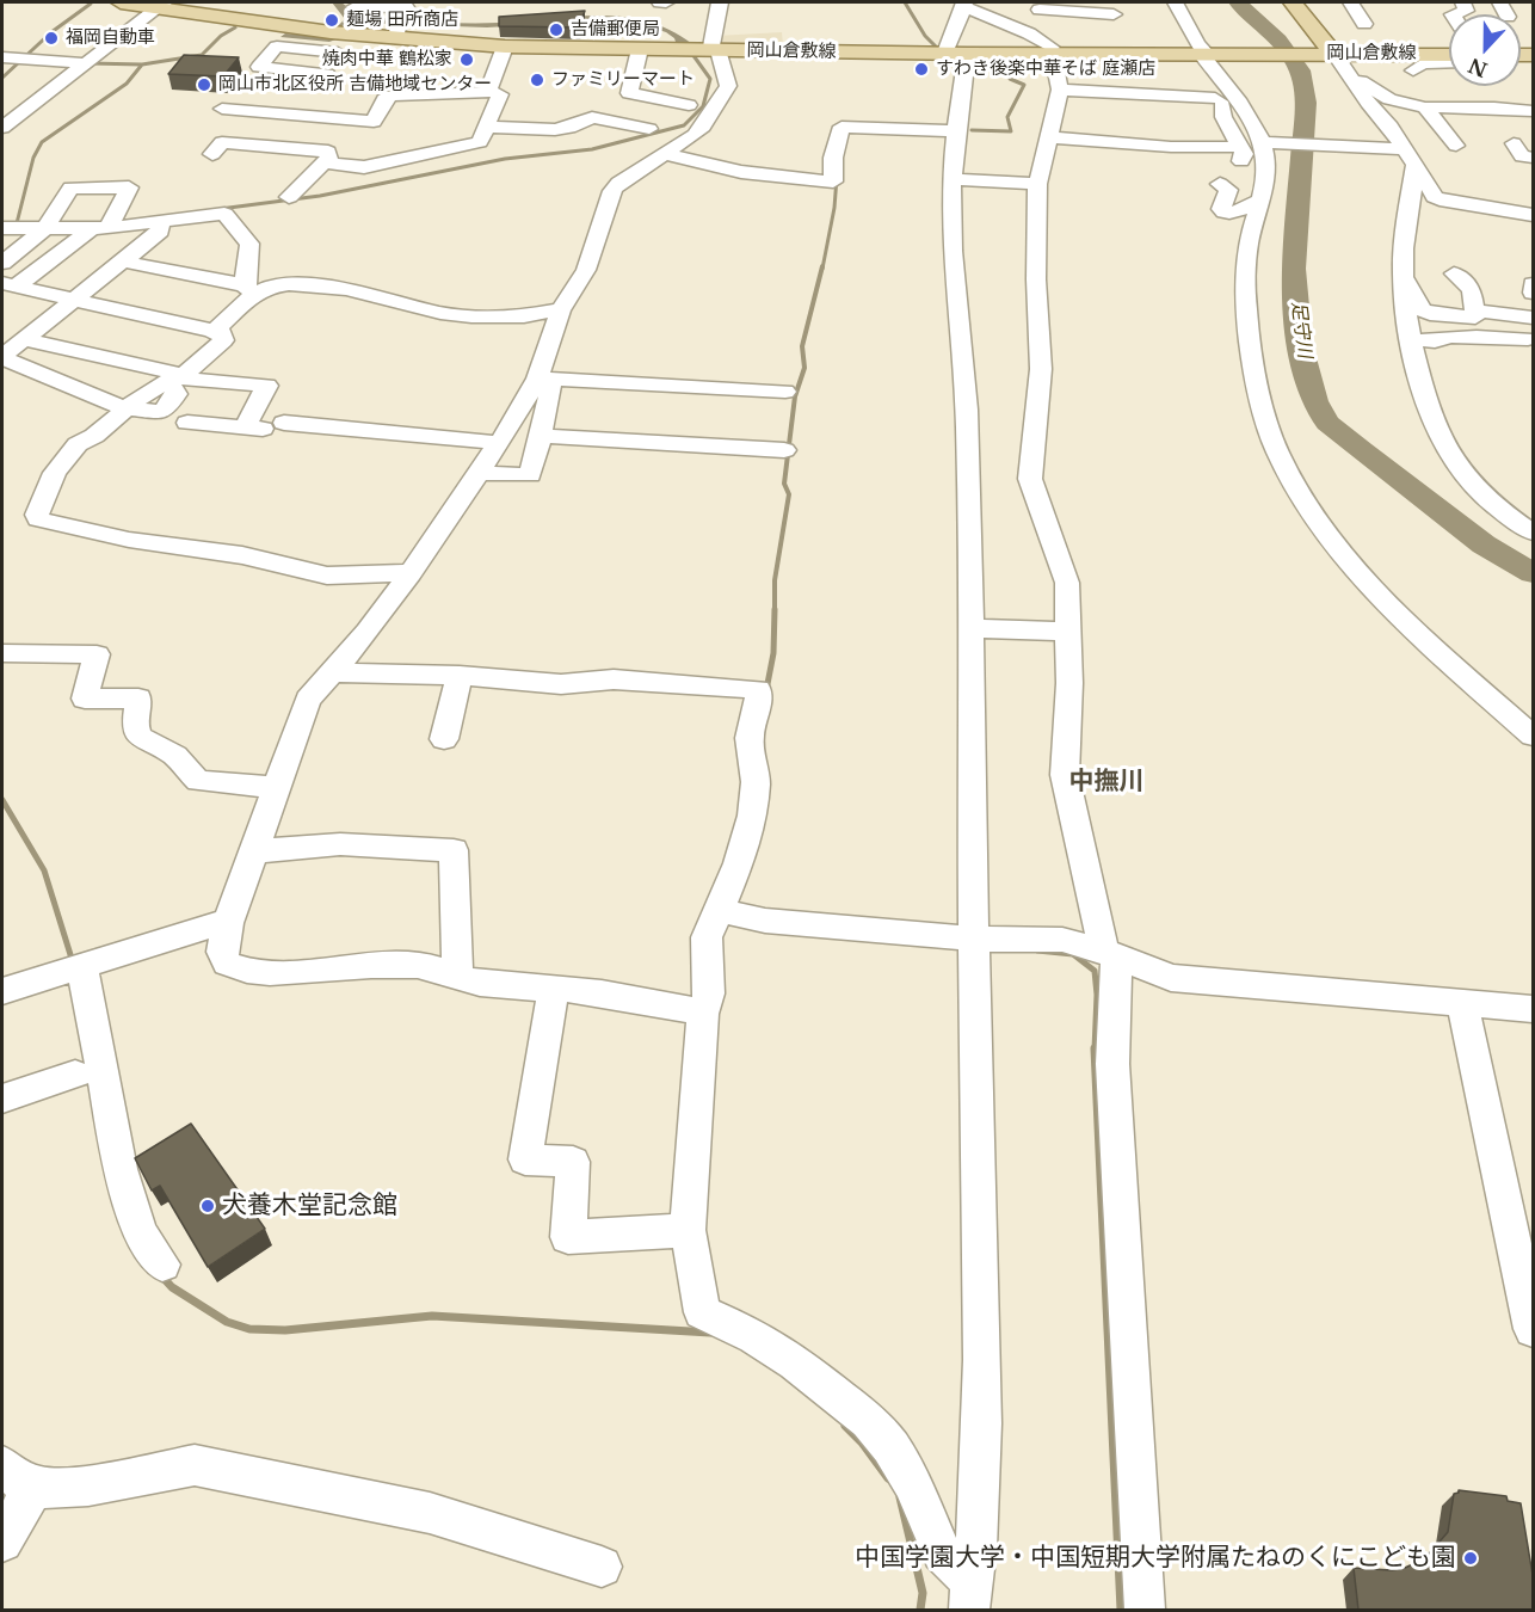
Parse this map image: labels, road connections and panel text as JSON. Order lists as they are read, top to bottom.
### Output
{
  "streets": {
    "main road": ["岡山倉敷線"]
  },
  "districts": ["中撫川"],
  "water": ["足守川"],
  "places": [
    "麺場 田所商店",
    "吉備郵便局",
    "福岡自動車",
    "焼肉中華 鶴松家",
    "すわき後楽中華そば 庭瀬店",
    "ファミリーマート",
    "岡山市北区役所 吉備地域センター",
    "犬養木堂記念館",
    "中国学園大学・中国短期大学附属たねのくにこども園"
  ],
  "north": "bottom"
}
